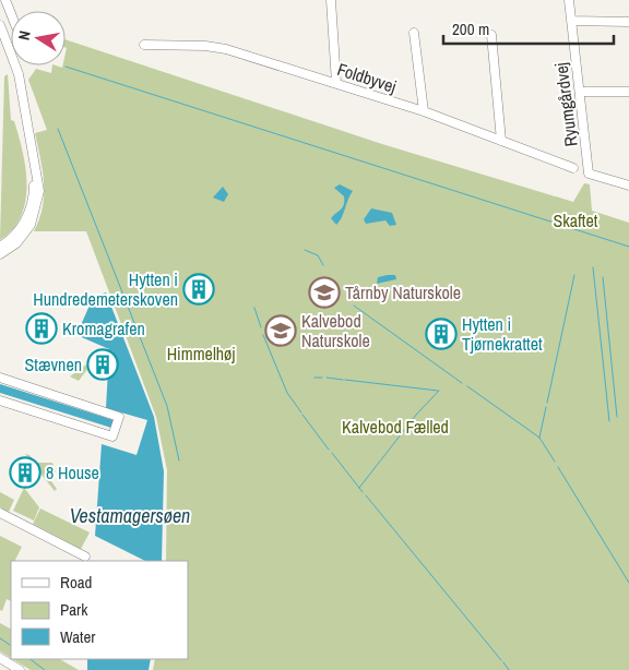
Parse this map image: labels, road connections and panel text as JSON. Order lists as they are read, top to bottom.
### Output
{
  "streets": {
    "street": ["Foldbyvej", "Ryumgårdvej"]
  },
  "water": ["Vestamagersøen"],
  "parks": ["Skaftet", "Himmelhøj", "Kalvebod Fælled"],
  "places": {
    "building": [
      "Hytten i Hundredemeterskoven",
      "Kromagrafen",
      "Hytten i Tjørnekrattet",
      "Stævnen",
      "8 House"
    ],
    "school or university": ["Tårnby Naturskole", "Kalvebod Naturskole"]
  },
  "legend": ["Road", "Park", "Water"],
  "scale_bar": "200 m",
  "north": "left"
}
